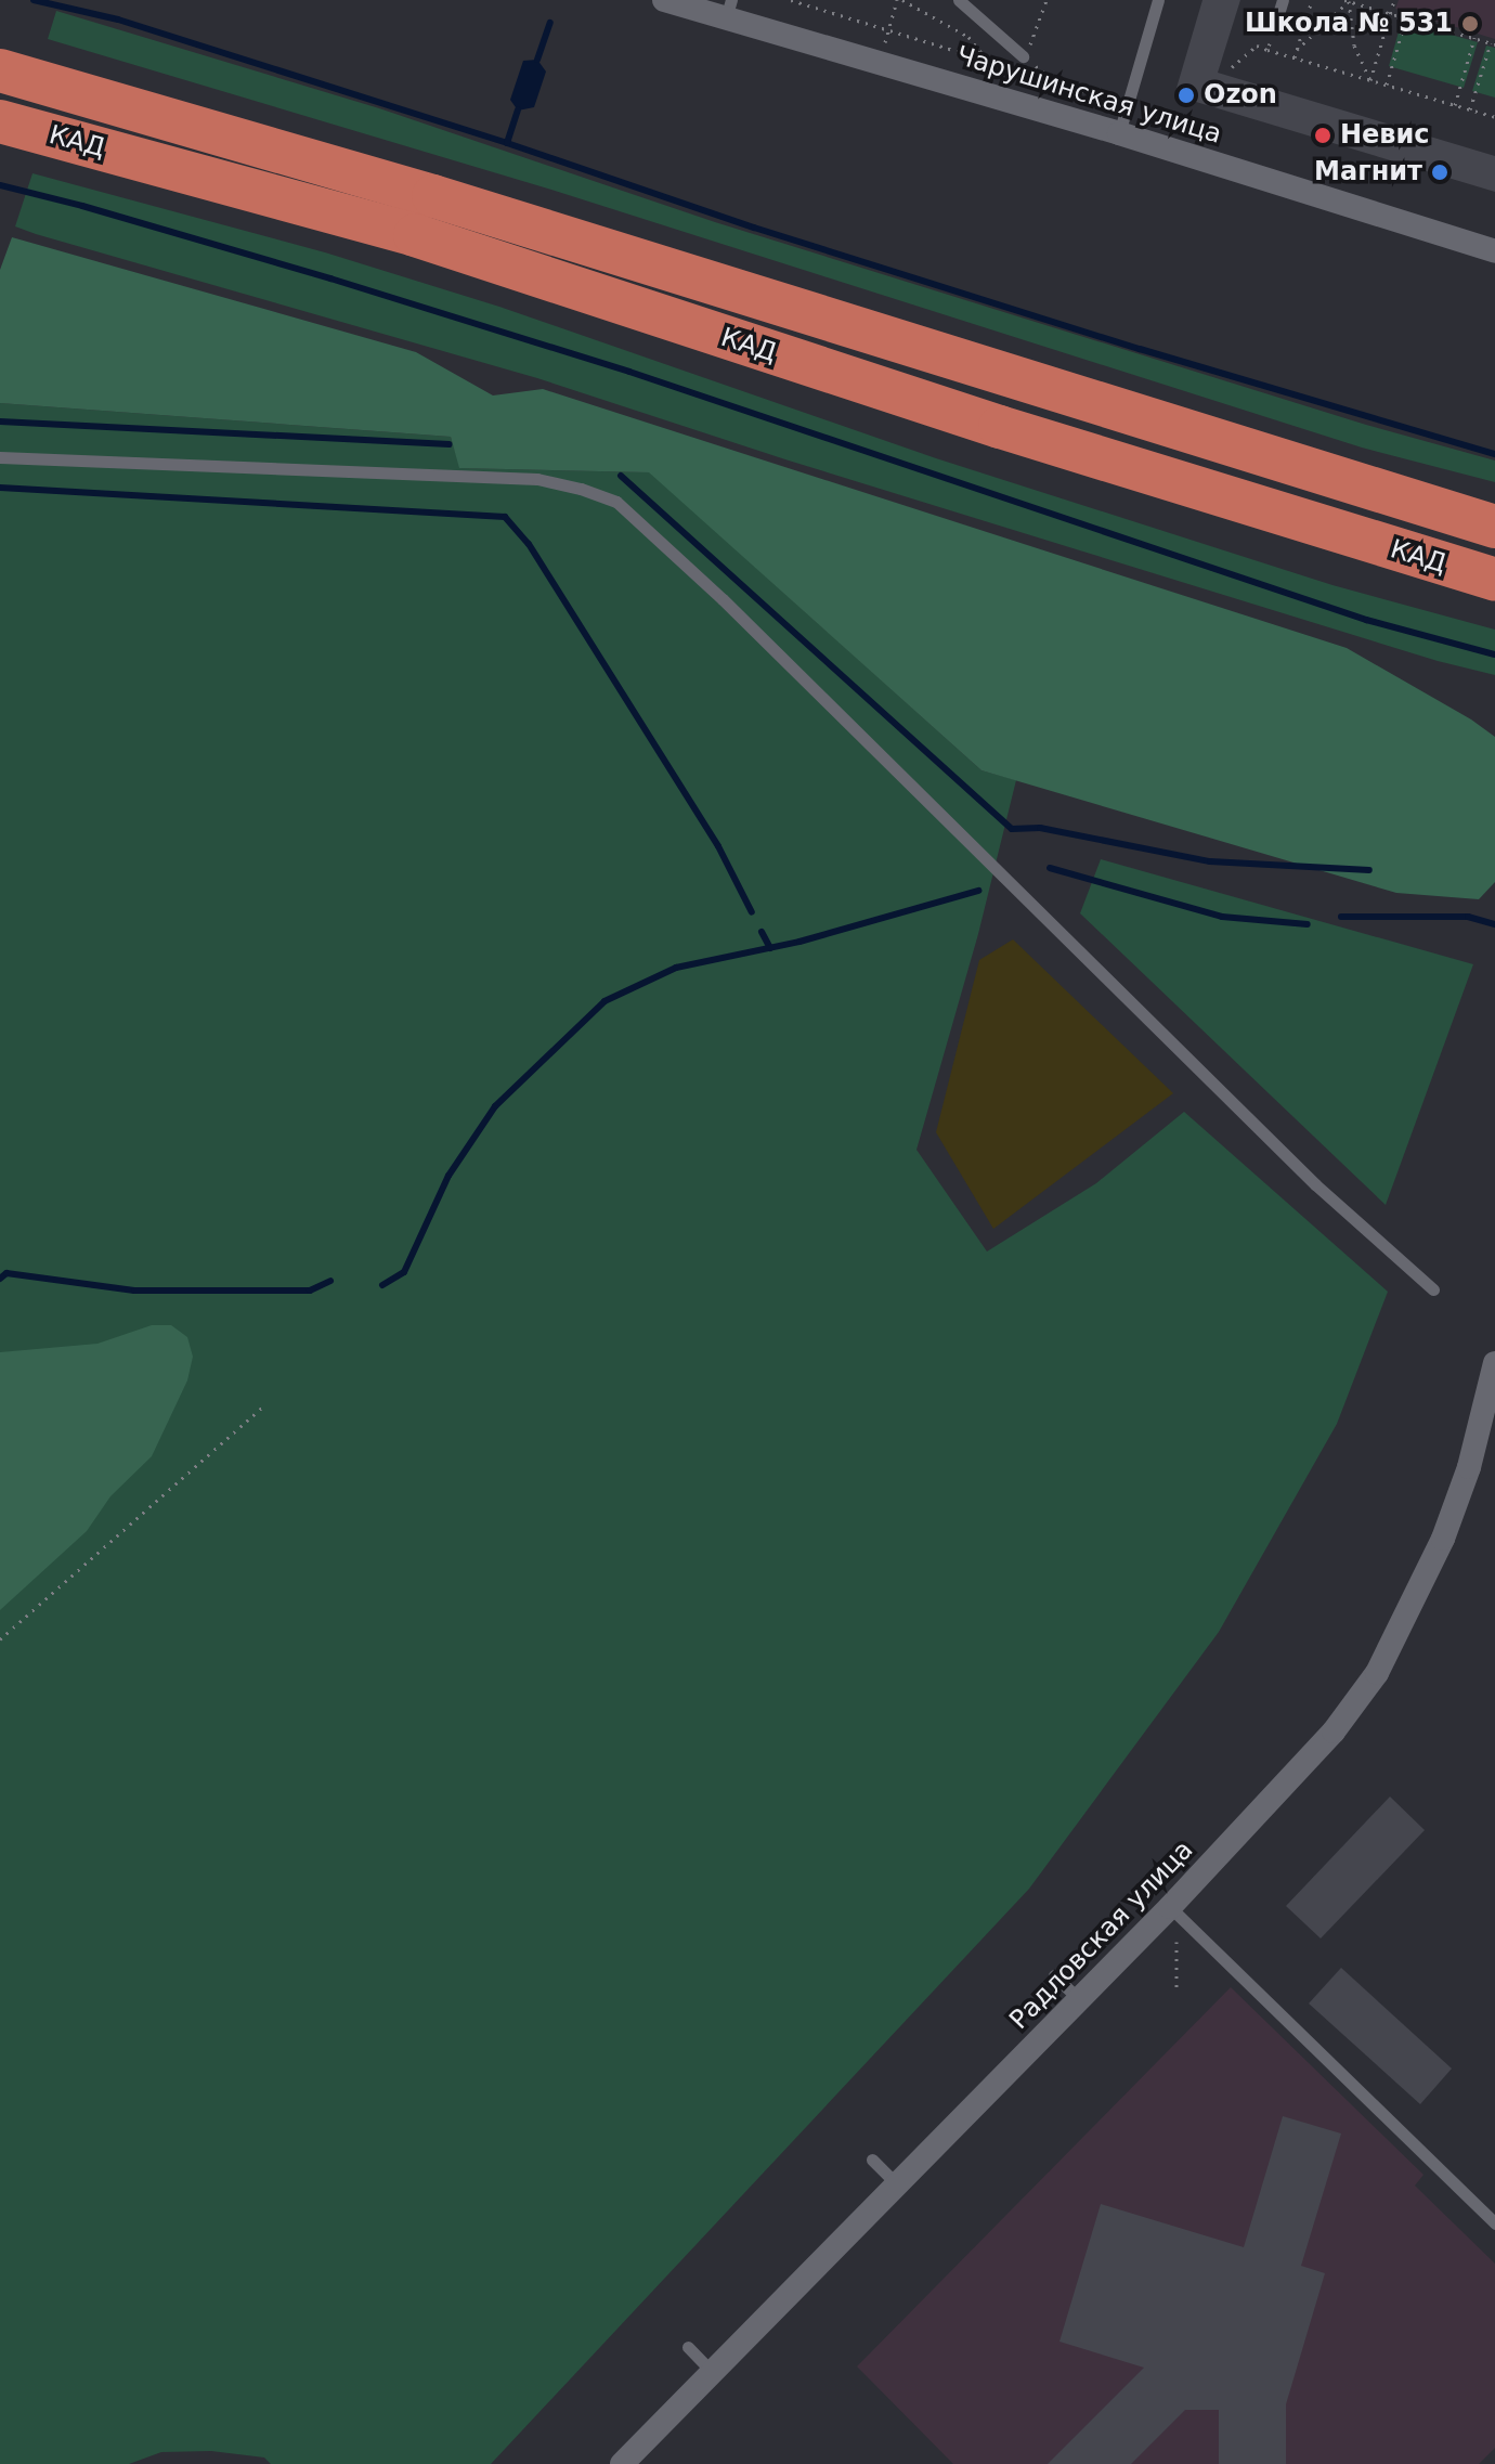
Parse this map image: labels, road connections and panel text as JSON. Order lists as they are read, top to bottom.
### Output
{
  "streets": {
    "highway": ["КАД"],
    "street": ["Чарушинская улица", "Радловская улица"]
  },
  "places": [
    "Школа № 531",
    "Ozon",
    "Невис",
    "Магнит"
  ]
}
